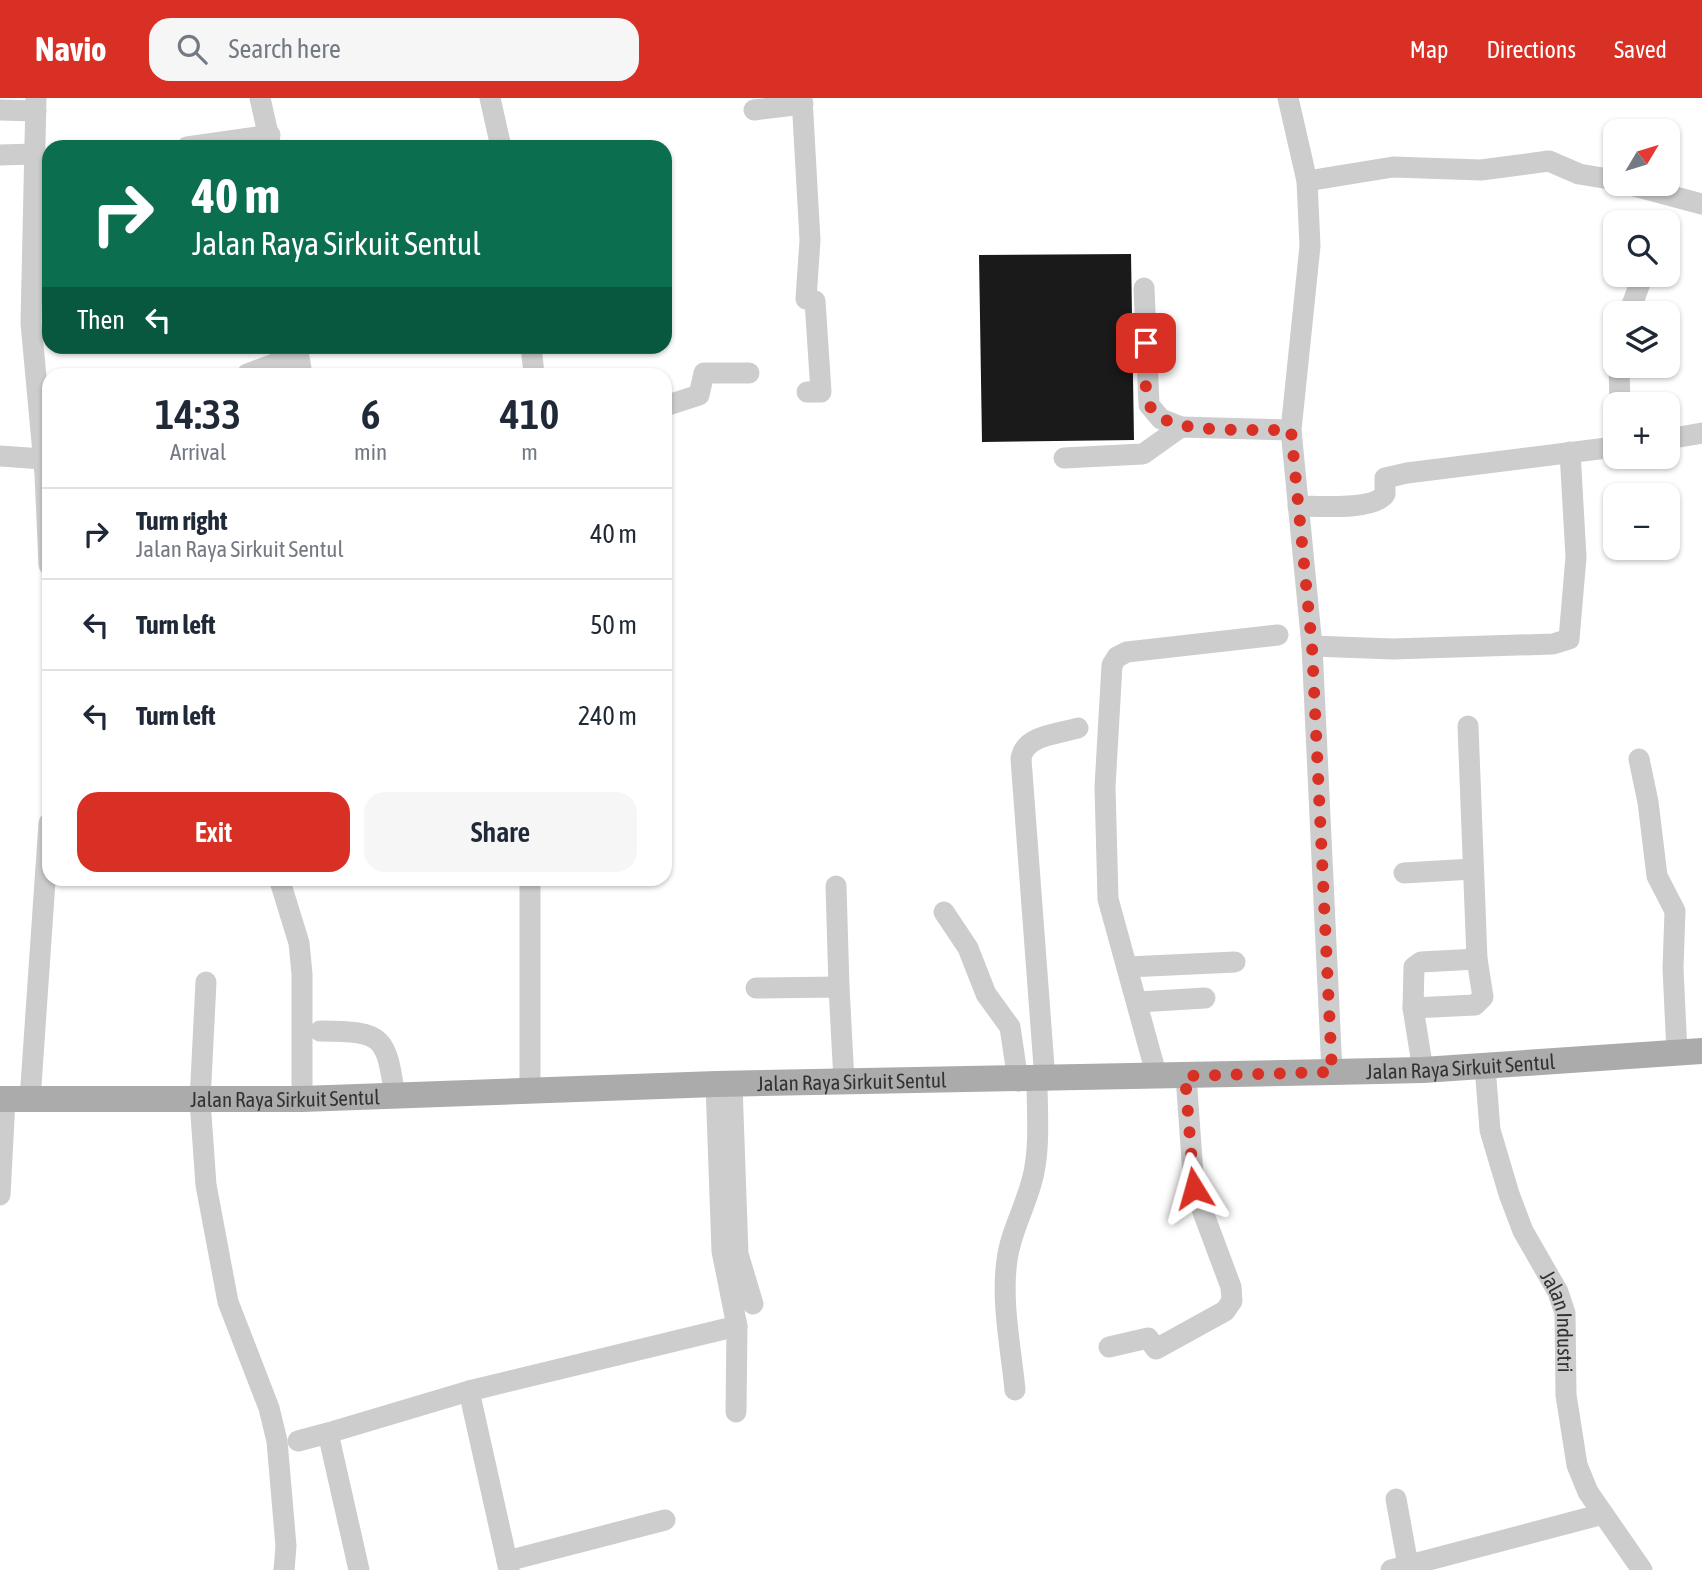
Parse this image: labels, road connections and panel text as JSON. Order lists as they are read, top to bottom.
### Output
{
  "streets": {
    "main road": ["Jalan Raya Sirkuit Sentul"],
    "street": ["Jalan Industri"]
  },
  "crossings": [
    ["Jalan Raya Sirkuit Sentul", "Jalan Industri"]
  ],
  "north": "top right",
  "page": {
    "header": "Navio",
    "search": "Search here",
    "nav": ["Map", "Directions", "Saved"],
    "map_buttons": ["+", "−"],
    "turn": ["40 m", "Jalan Raya Sirkuit Sentul"],
    "then": "Then",
    "eta": [
      "14:33",
      "Arrival",
      "6",
      "min",
      "410",
      "m"
    ],
    "list": [
      {
        "name": "Turn right",
        "note": "Jalan Raya Sirkuit Sentul",
        "value": "40 m"
      },
      {
        "name": "Turn left",
        "value": "50 m"
      },
      {
        "name": "Turn left",
        "value": "240 m"
      }
    ],
    "buttons": ["Exit", "Share"]
  }
}
